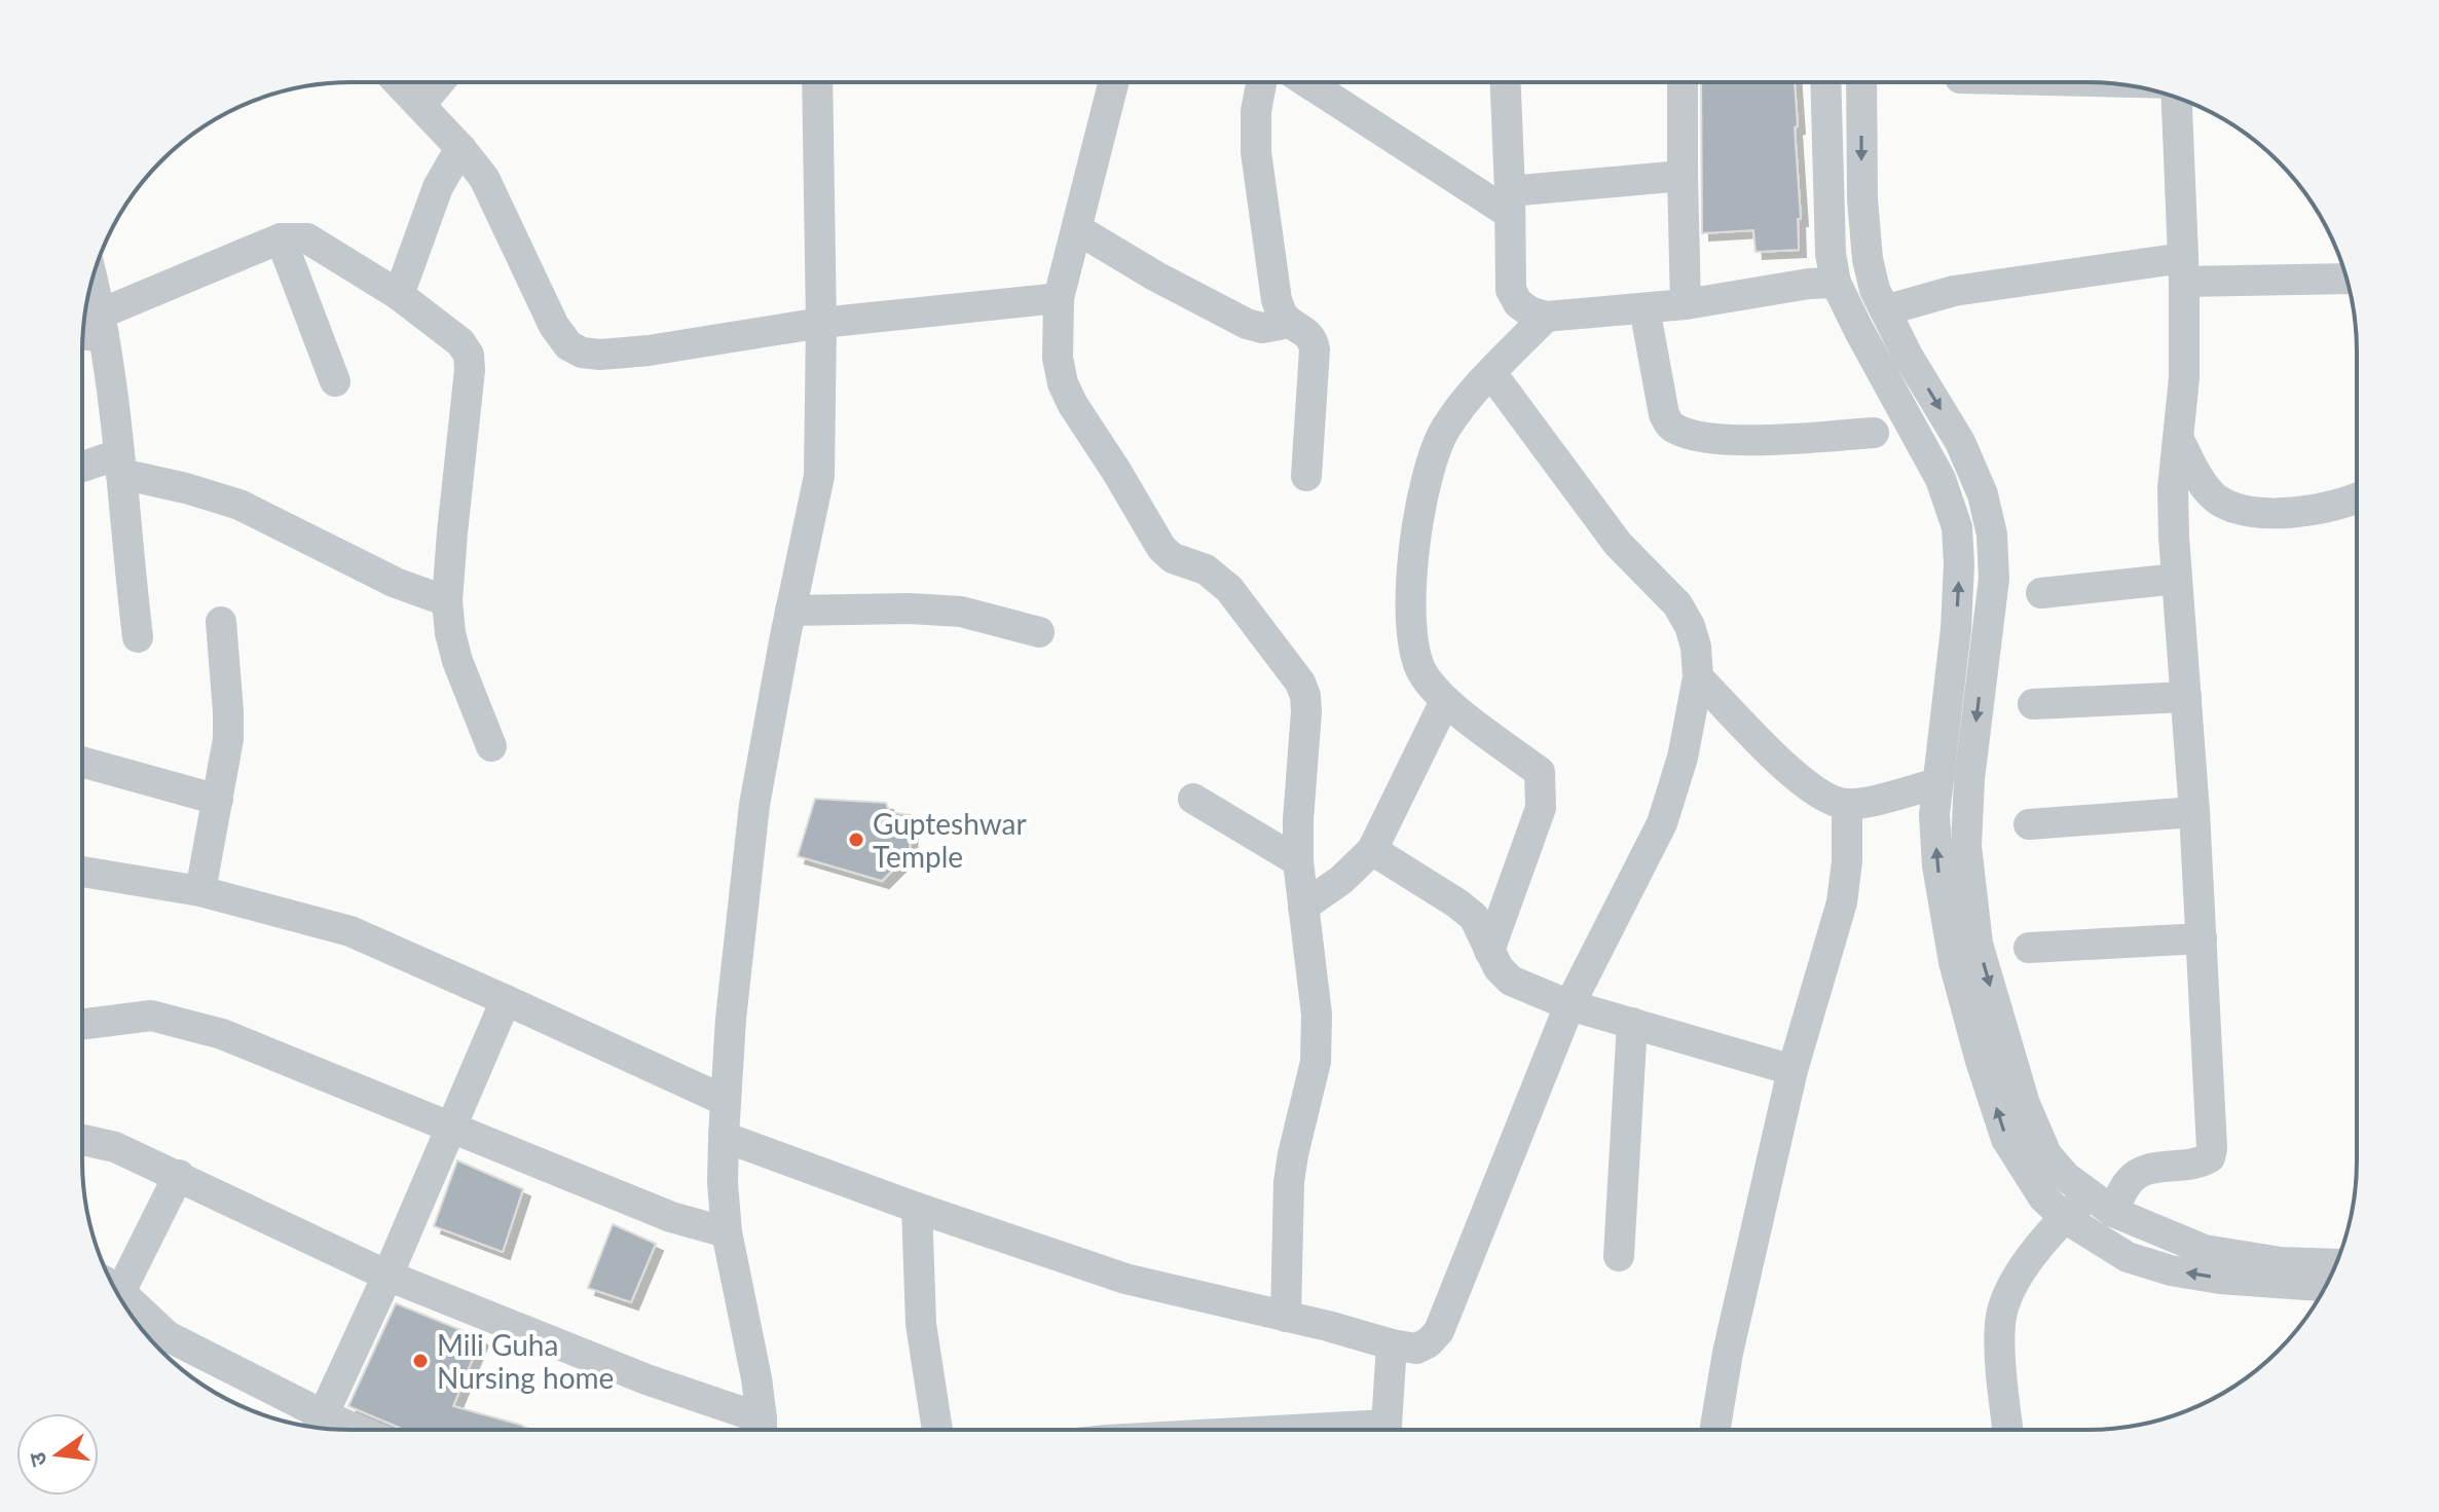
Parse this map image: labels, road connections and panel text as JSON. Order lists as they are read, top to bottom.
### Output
{
  "places": ["Gupteshwar Temple", "Mili Guha Nursing home"],
  "north": "left"
}
